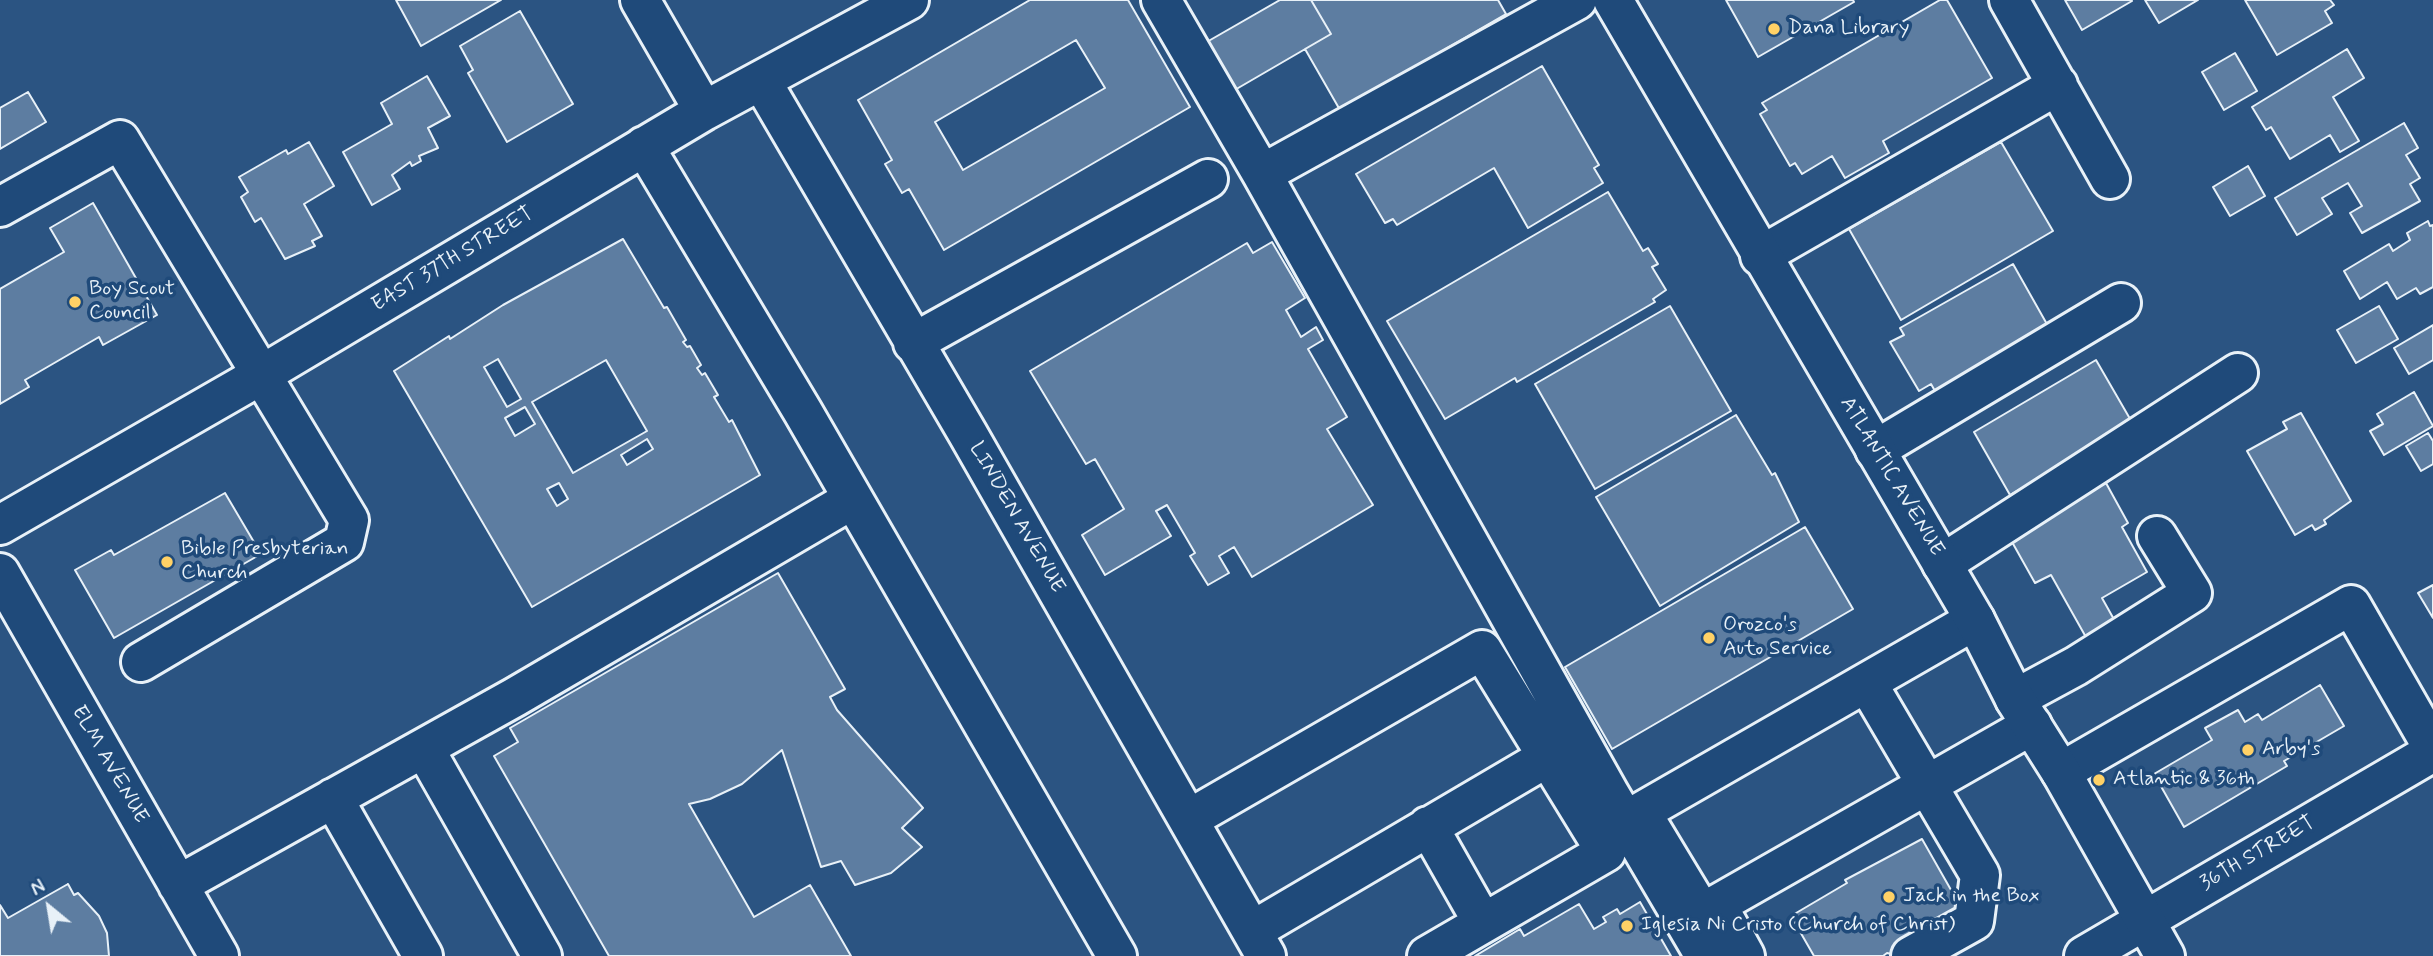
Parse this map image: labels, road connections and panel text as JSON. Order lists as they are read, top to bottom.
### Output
{
  "streets": {
    "street": [
      "EAST 37TH STREET",
      "ATLANTIC AVENUE",
      "LINDEN AVENUE",
      "ELM AVENUE",
      "36TH STREET"
    ]
  },
  "crossings": [
    ["EAST 37TH STREET", "LINDEN AVENUE"],
    ["ATLANTIC AVENUE", "36TH STREET"]
  ],
  "places": [
    "Dana Library",
    "Boy Scout Council",
    "Bible Presbyterian Church",
    "Orozco's Auto Service",
    "Arby's",
    "Atlantic & 36th",
    "Jack in the Box",
    "Iglesia Ni Cristo (Church of Christ)"
  ],
  "north": "top left"
}
